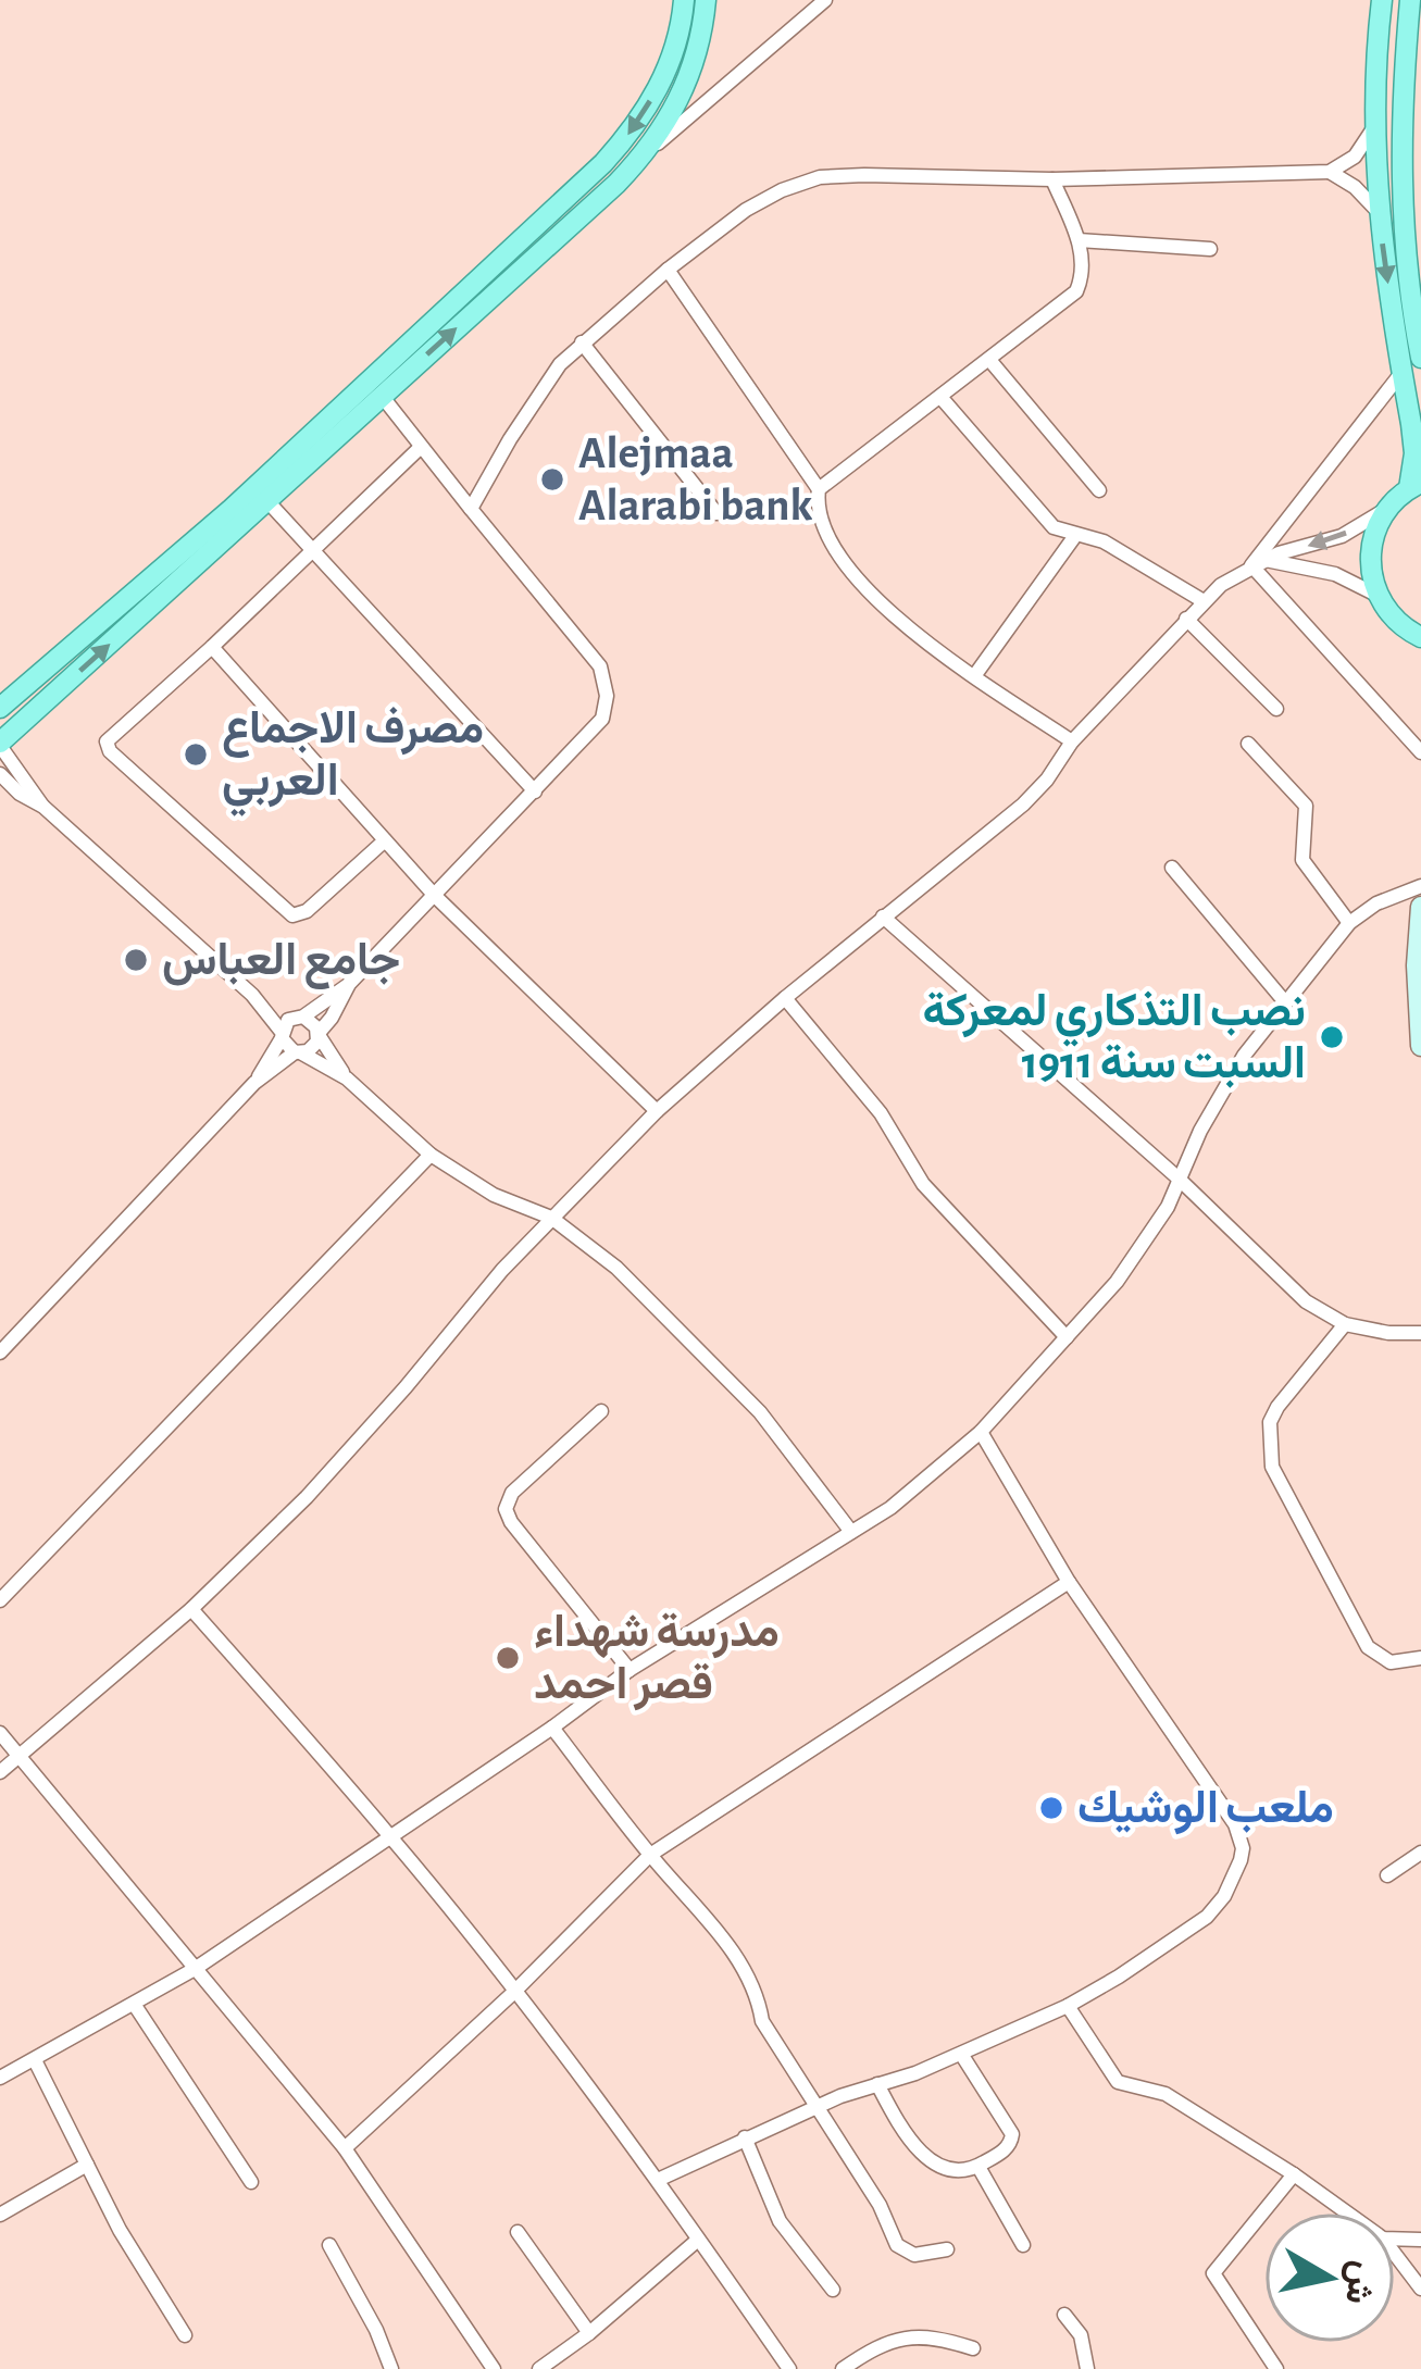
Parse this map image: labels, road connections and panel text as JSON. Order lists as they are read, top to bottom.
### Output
{
  "places": [
    "Alejmaa Alarabi bank",
    "مصرف الاجماع العربي",
    "جامع العباس",
    "نصب التذكاري لمعركة السبت سنة 1911",
    "مدرسة شهداء قصر احمد",
    "ملعب الوشيك"
  ],
  "north": "right"
}
